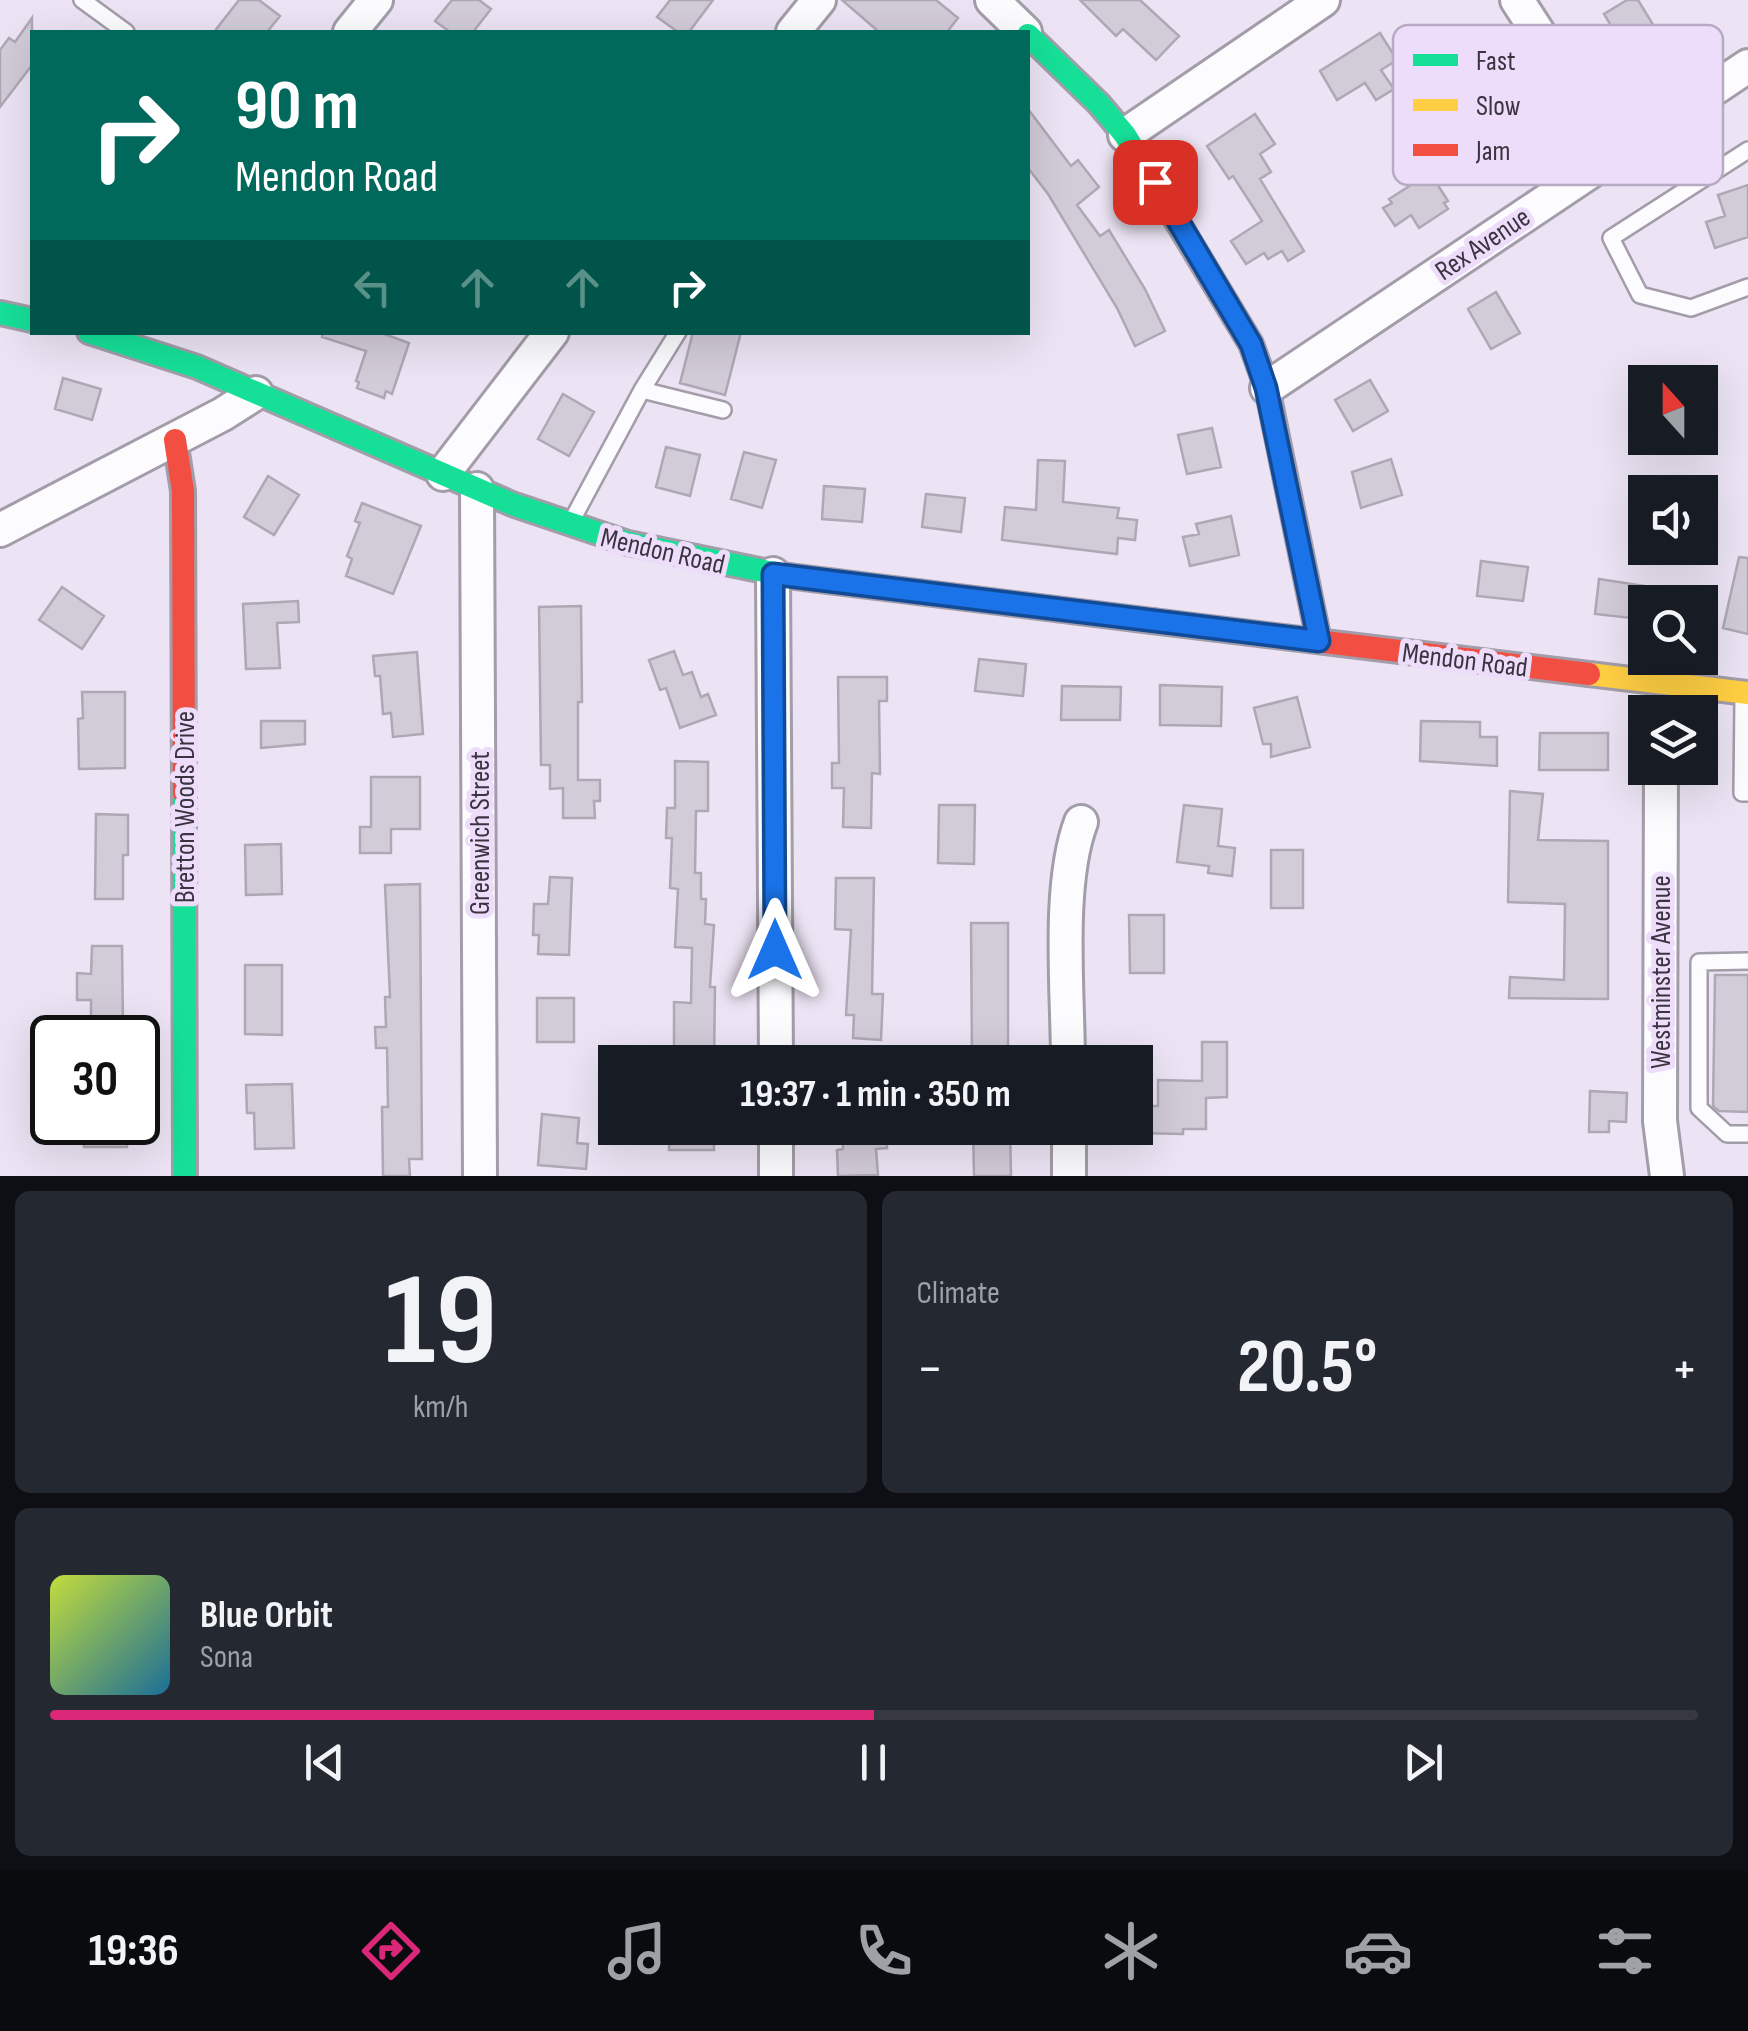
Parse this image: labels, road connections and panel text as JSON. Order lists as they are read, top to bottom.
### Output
{
  "streets": {
    "street": [
      "Rex Avenue",
      "Mendon Road",
      "Bretton Woods Drive",
      "Greenwich Street",
      "Westminster Avenue"
    ]
  },
  "crossings": [
    ["Mendon Road", "Greenwich Street"]
  ],
  "legend": ["Fast", "Slow", "Jam"],
  "north": "top",
  "page": {
    "turn": ["90 m", "Mendon Road"],
    "limit": "30",
    "trip": "19:37 · 1 min · 350 m",
    "tile": [
      ["19", "km/h"],
      "Climate"
    ],
    "heat": ["−", "20.5°", "+"],
    "song": ["Blue Orbit", "Sona"],
    "tabs": "19:36"
  }
}
